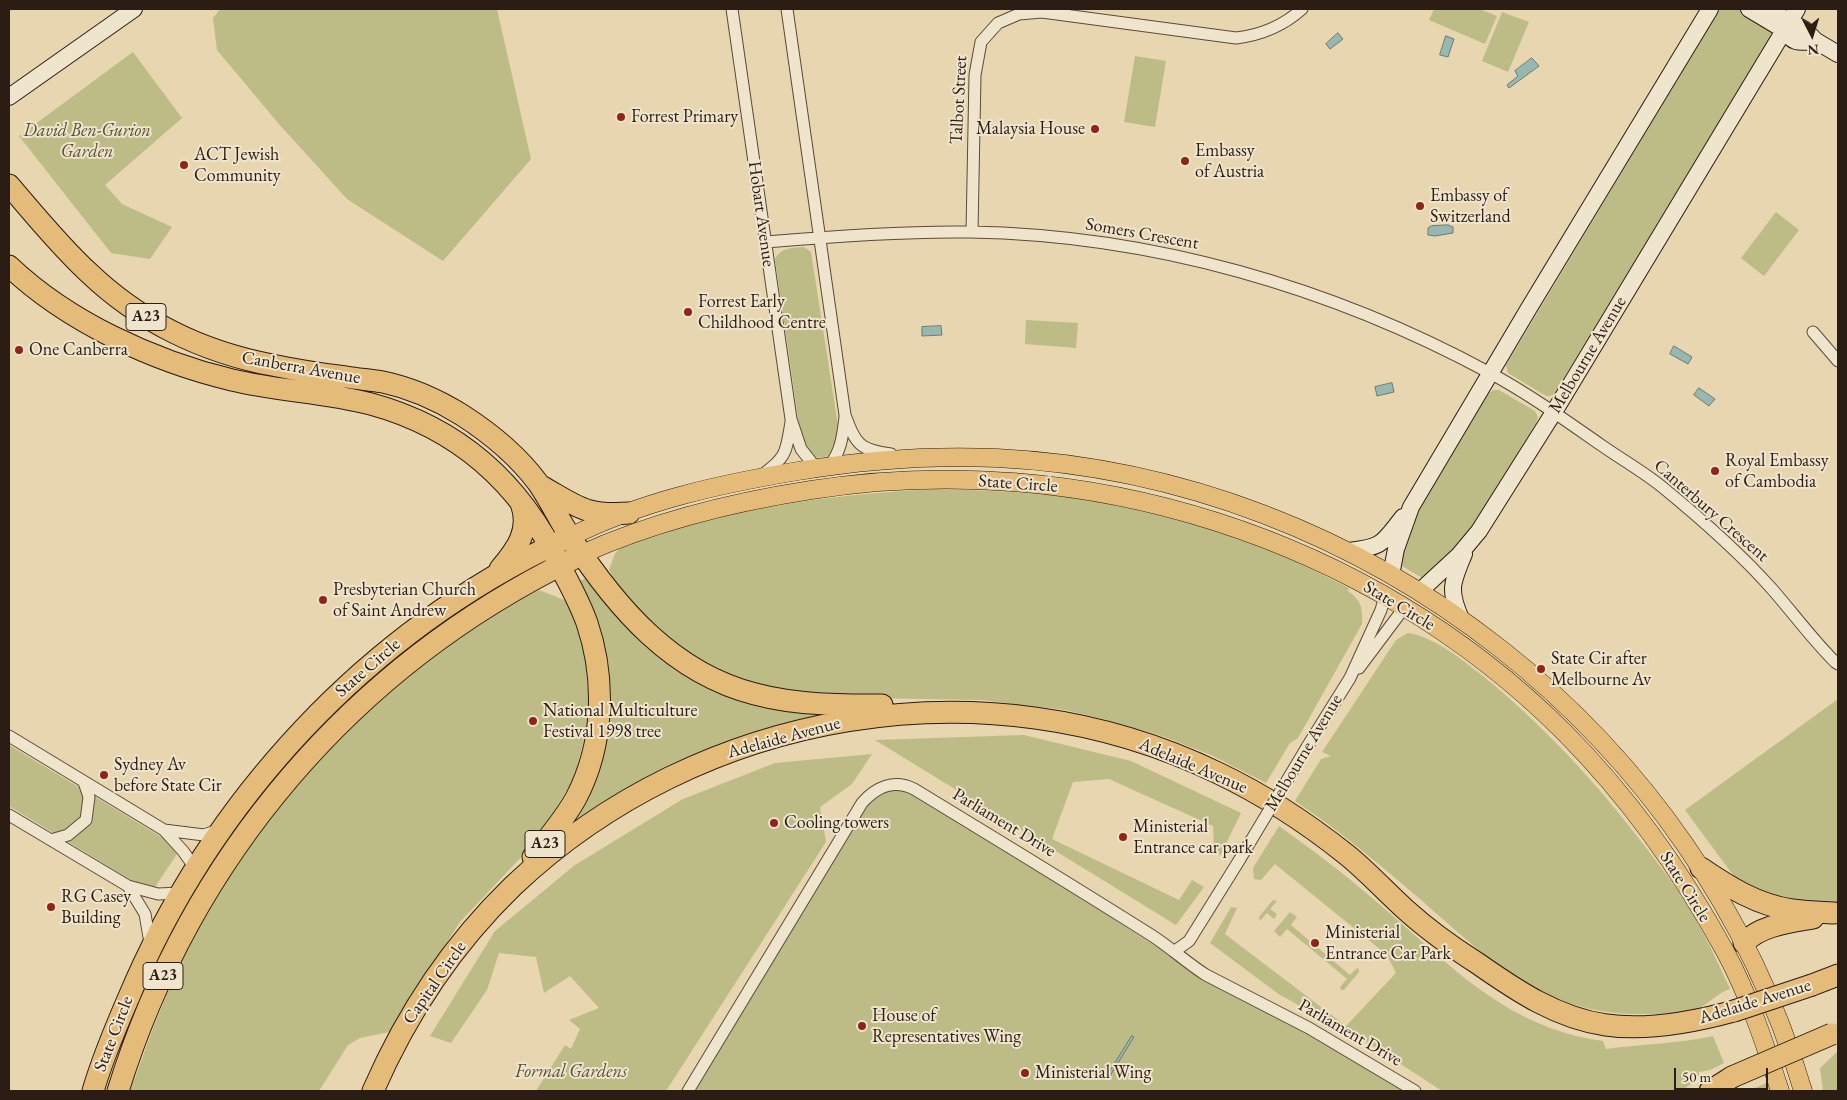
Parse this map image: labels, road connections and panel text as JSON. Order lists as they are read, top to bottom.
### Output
{
  "streets": {
    "highway": [
      "A23",
      "Canberra Avenue",
      "State Circle",
      "Adelaide Avenue",
      "Capital Circle"
    ],
    "main road": ["Melbourne Avenue"],
    "street": [
      "Talbot Street",
      "Hobart Avenue",
      "Somers Crescent",
      "Canterbury Crescent",
      "Parliament Drive"
    ]
  },
  "crossings": [
    ["Talbot Street", "Somers Crescent"],
    ["Hobart Avenue", "Somers Crescent"],
    ["Hobart Avenue", "State Circle"],
    ["Somers Crescent", "Melbourne Avenue"],
    ["Somers Crescent", "Canterbury Crescent"],
    ["A23", "Canberra Avenue"],
    ["A23", "State Circle"],
    ["A23", "Adelaide Avenue"],
    ["A23", "Capital Circle"],
    ["Melbourne Avenue", "State Circle"],
    ["Melbourne Avenue", "Canterbury Crescent"],
    ["Melbourne Avenue", "Parliament Drive"],
    ["Canberra Avenue", "State Circle"],
    ["Canberra Avenue", "Adelaide Avenue"],
    ["Adelaide Avenue", "Capital Circle"]
  ],
  "parks": ["David Ben-Gurion Garden", "Formal Gardens"],
  "places": [
    "Forrest Primary",
    "Malaysia House",
    "Embassy of Austria",
    "ACT Jewish Community",
    "Embassy of Switzerland",
    "Forrest Early Childhood Centre",
    "One Canberra",
    "Royal Embassy of Cambodia",
    "Presbyterian Church of Saint Andrew",
    "State Cir after Melbourne Av",
    "National Multiculture Festival 1998 tree",
    "Sydney Av before State Cir",
    "Cooling towers",
    "Ministerial Entrance car park",
    "RG Casey Building",
    "Ministerial Entrance Car Park",
    "House of Representatives Wing",
    "Ministerial Wing"
  ],
  "scale_bar": "50 m",
  "north": "bottom"
}
